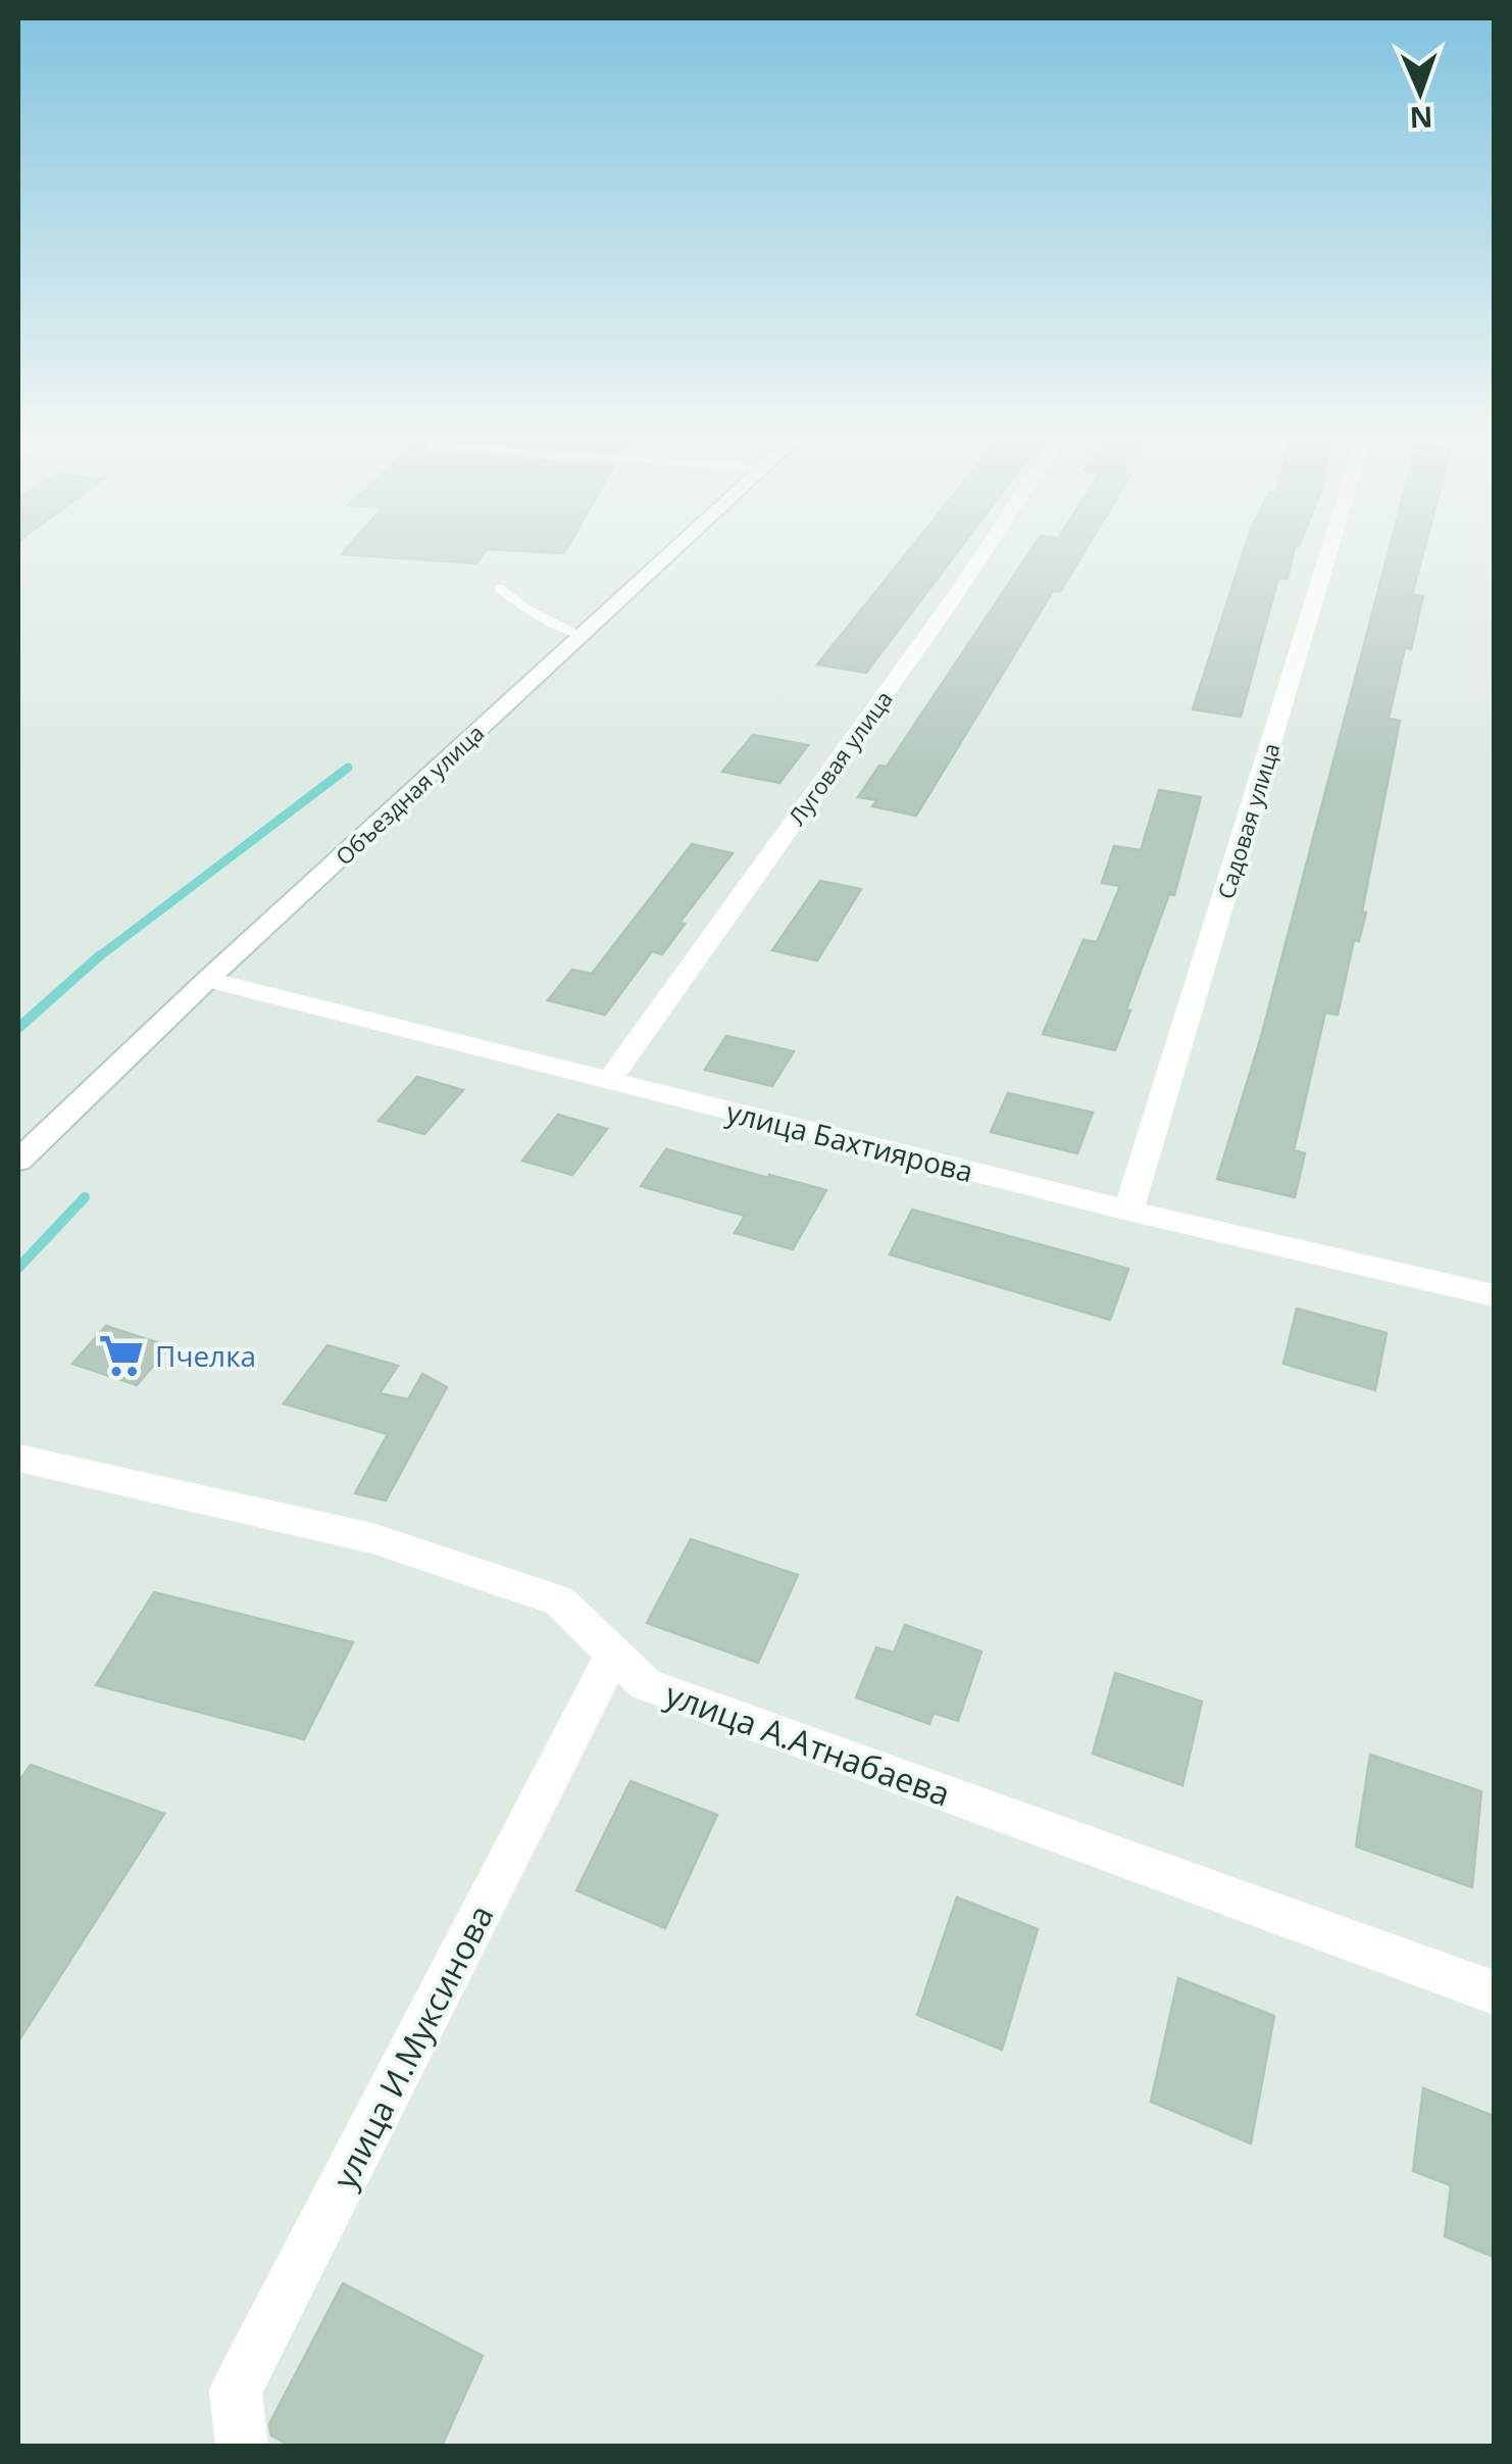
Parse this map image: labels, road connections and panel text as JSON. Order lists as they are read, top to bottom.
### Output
{
  "streets": {
    "street": [
      "Луговая улица",
      "Объездная улица",
      "Садовая улица",
      "улица Бахтиярова",
      "улица А.Атнабаева",
      "улица И.Муксинова"
    ]
  },
  "crossings": [
    ["Луговая улица", "улица Бахтиярова"],
    ["Объездная улица", "улица Бахтиярова"],
    ["Садовая улица", "улица Бахтиярова"],
    ["улица А.Атнабаева", "улица И.Муксинова"]
  ],
  "places": {
    "supermarket": ["Пчелка"]
  },
  "north": "bottom"
}
